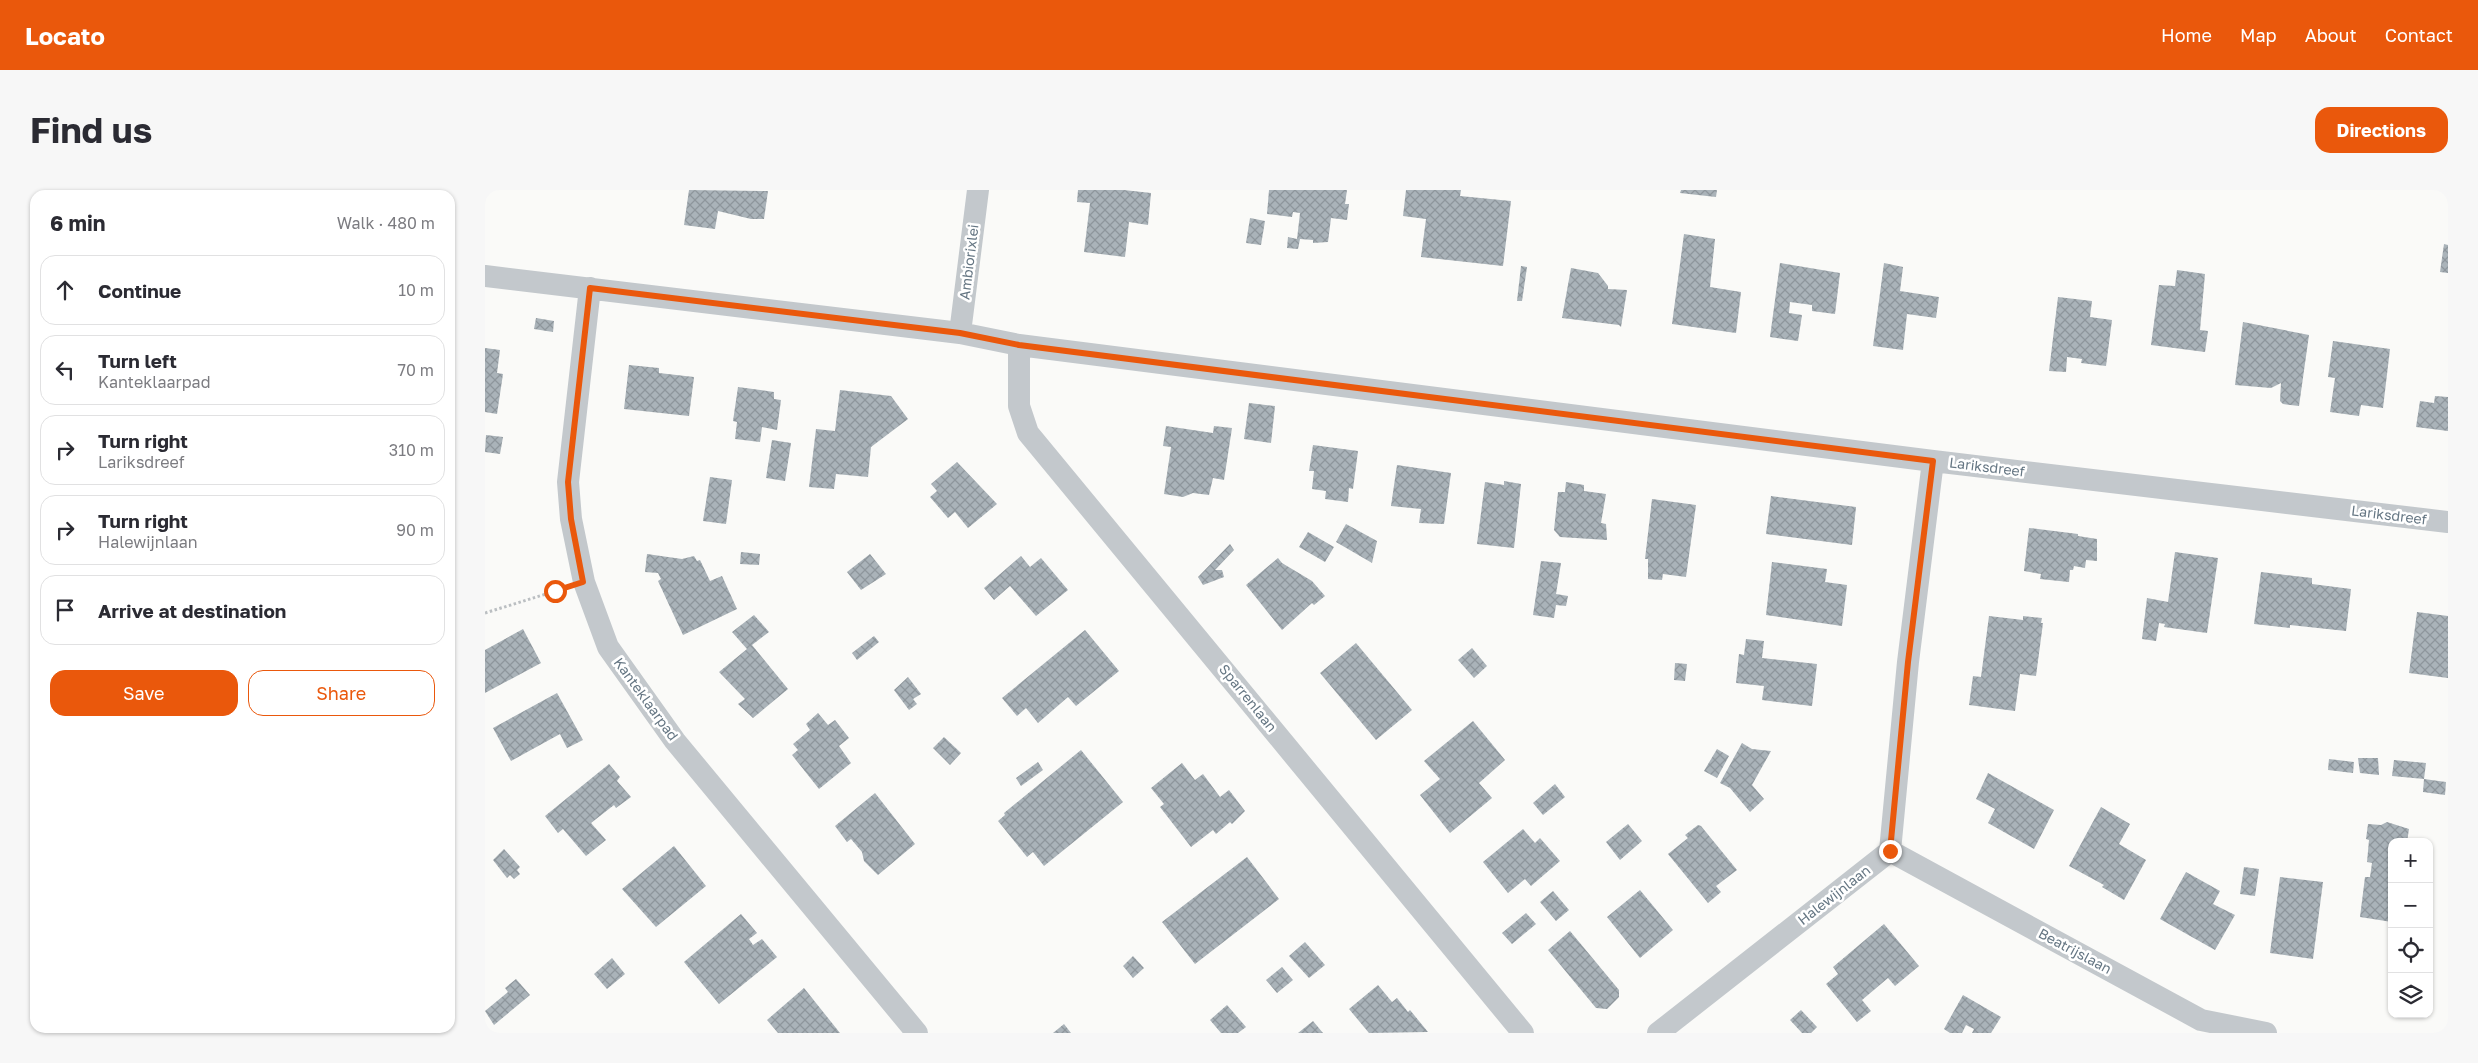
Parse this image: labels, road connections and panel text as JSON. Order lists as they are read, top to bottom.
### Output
{
  "streets": {
    "street": [
      "Ambiorixlei",
      "Lariksdreef",
      "Sparrenlaan",
      "Kanteklaarpad",
      "Halewijnlaan",
      "Beatrijslaan"
    ]
  },
  "crossings": [
    ["Ambiorixlei", "Lariksdreef"],
    ["Lariksdreef", "Sparrenlaan"],
    ["Lariksdreef", "Kanteklaarpad"],
    ["Halewijnlaan", "Beatrijslaan"]
  ],
  "page": {
    "header": "Locato",
    "nav": [
      "Home",
      "Map",
      "About",
      "Contact"
    ],
    "buttons": [
      "Directions",
      ["Save", "Share"]
    ],
    "title": "Find us",
    "heading": ["6 min", "Walk · 480 m"],
    "list": [
      ["Continue", "10 m"],
      ["Turn left", "Kanteklaarpad", "70 m"],
      ["Turn right", "Lariksdreef", "310 m"],
      ["Turn right", "Halewijnlaan", "90 m"],
      "Arrive at destination"
    ],
    "map_buttons": ["+", "−"]
  }
}
